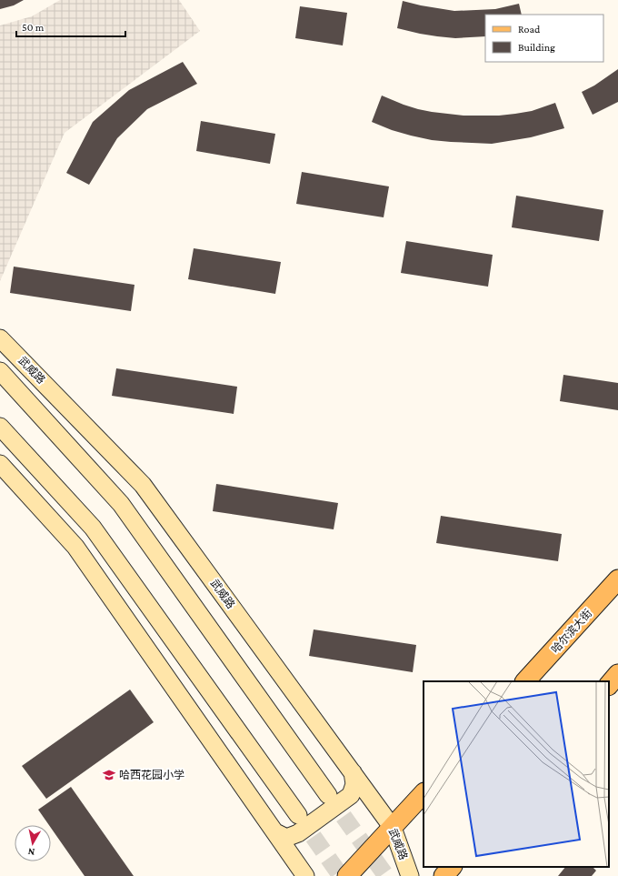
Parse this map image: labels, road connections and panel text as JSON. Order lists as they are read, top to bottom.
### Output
{
  "streets": {
    "main road": ["武威路", "哈尔滨大街"]
  },
  "places": {
    "school or university": ["哈西花园小学"]
  },
  "legend": ["Road", "Building"],
  "scale_bar": "50 m",
  "north": "bottom"
}
